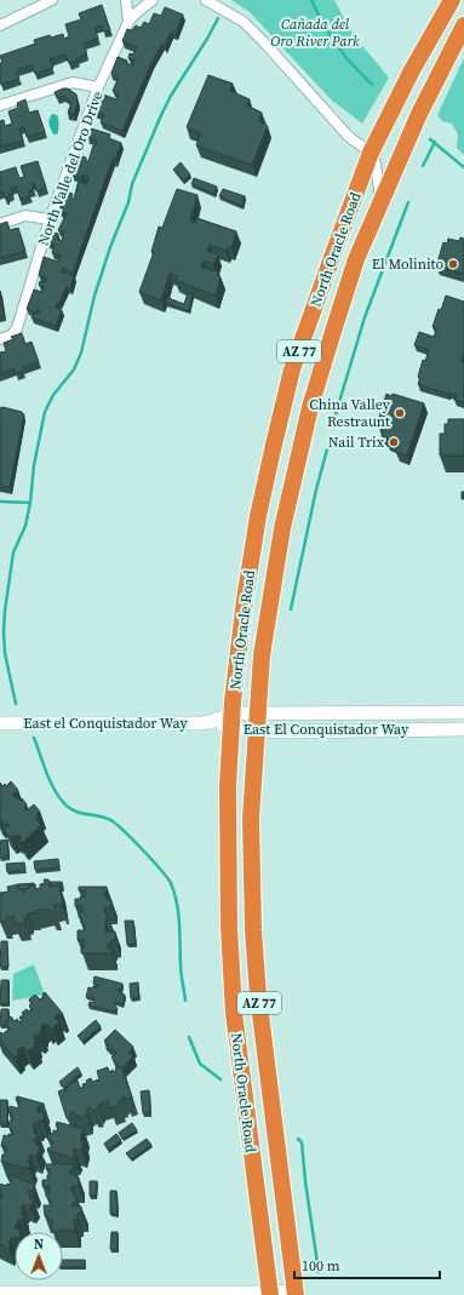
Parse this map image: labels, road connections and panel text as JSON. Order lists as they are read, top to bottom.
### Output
{
  "streets": {
    "highway": ["North Oracle Road", "AZ 77"],
    "street": ["North Valle del Oro Drive", "East el Conquistador Way", "East El Conquistador Way"]
  },
  "crossings": [
    ["North Oracle Road", "East El Conquistador Way"],
    ["East el Conquistador Way", "East El Conquistador Way"]
  ],
  "parks": ["Cañada del Oro River Park"],
  "places": ["El Molinito", "China Valley Restraunt", "Nail Trix"],
  "scale_bar": "100 m",
  "north": "top"
}
